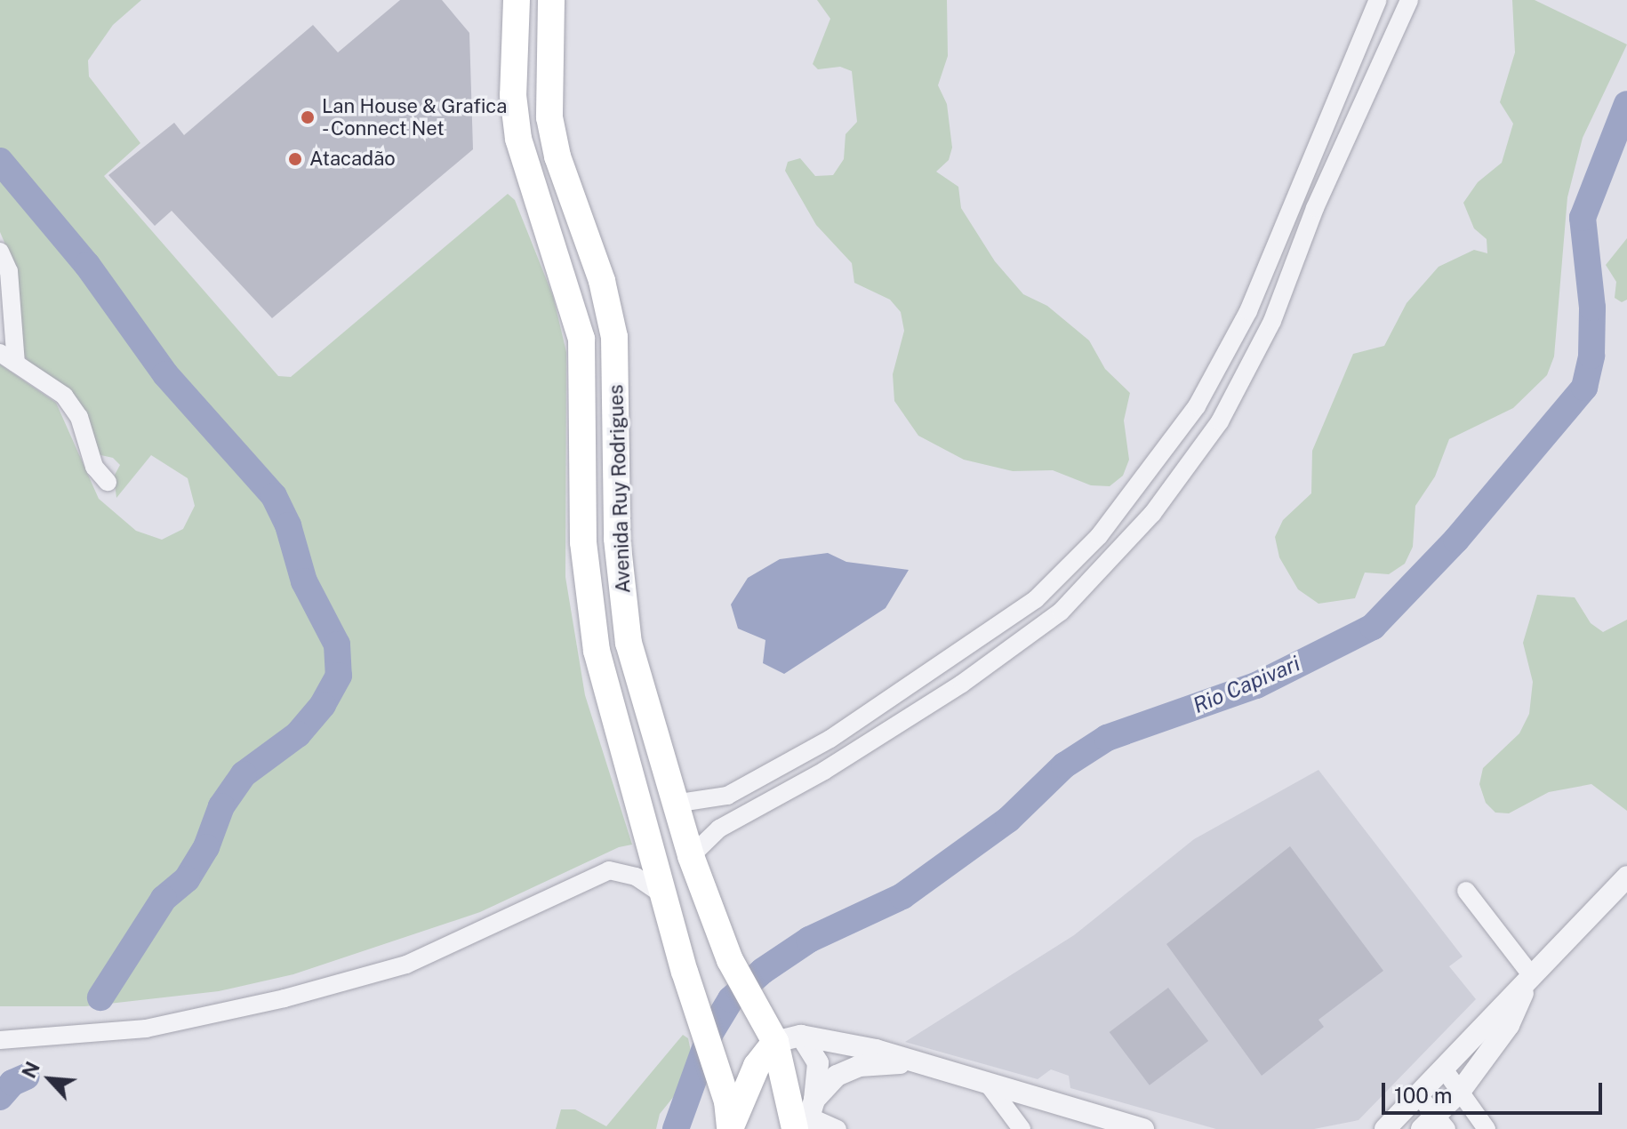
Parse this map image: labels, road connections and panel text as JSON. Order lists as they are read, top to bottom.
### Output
{
  "streets": {
    "main road": ["Avenida Ruy Rodrigues"]
  },
  "water": ["Rio Capivari"],
  "places": ["Lan House & Grafica - Connect Net", "Atacadão"],
  "scale_bar": "100 m",
  "north": "top left"
}
